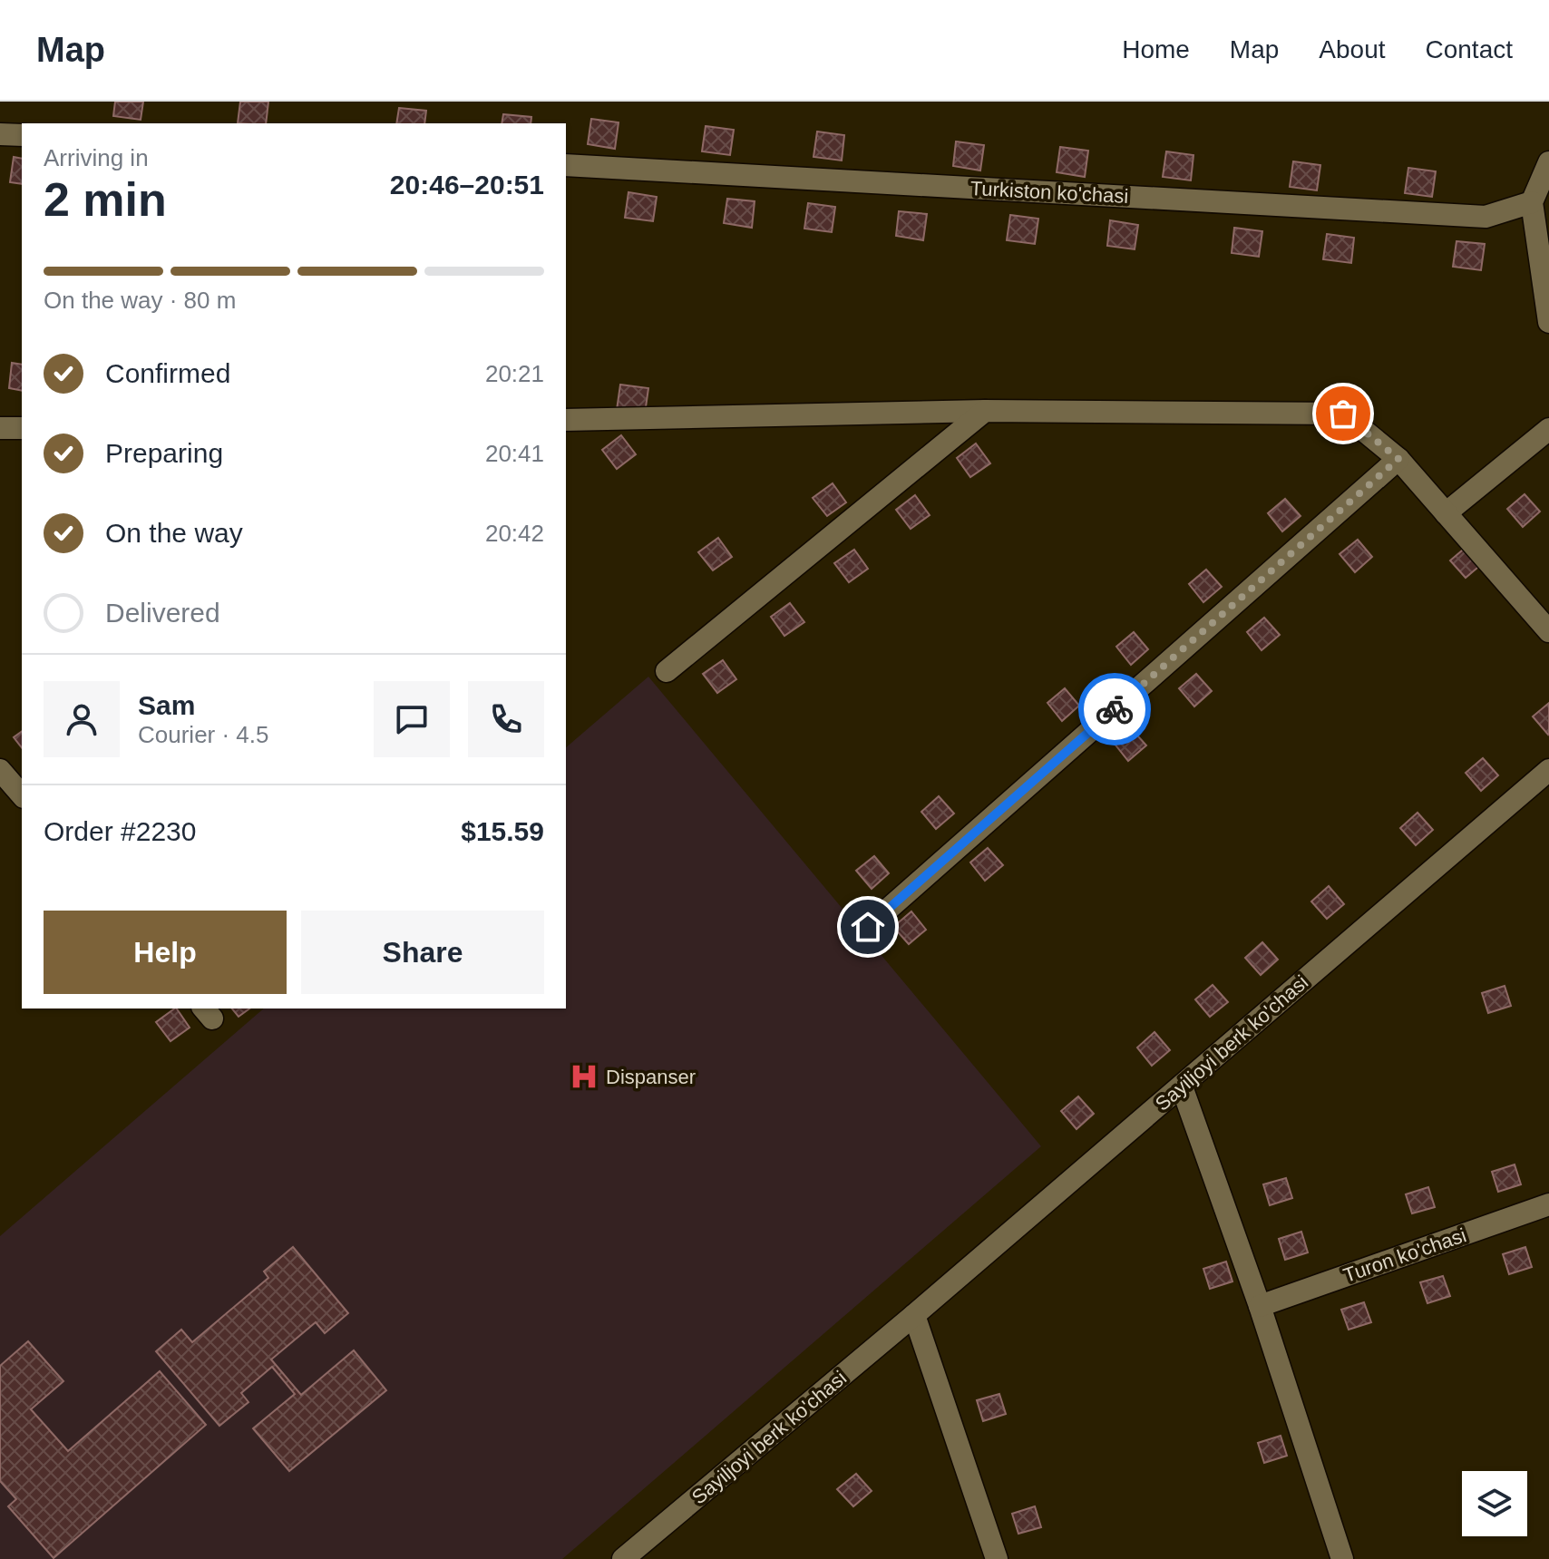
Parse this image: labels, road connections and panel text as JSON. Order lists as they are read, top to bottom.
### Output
{
  "streets": {
    "street": ["Turkiston ko'chasi", "Sayiljoyi berk ko'chasi", "Turon ko'chasi"]
  },
  "places": {
    "hospital": ["Dispanser"]
  },
  "page": {
    "header": "Map",
    "nav": [
      "Home",
      "Map",
      "About",
      "Contact"
    ],
    "heading": ["2 min", "Arriving in", "20:46–20:51"],
    "panel": [
      "Sam",
      "Courier · 4.5",
      "Order #2230",
      "$15.59"
    ],
    "bar": "On the way · 80 m",
    "list": [
      ["Confirmed", "20:21"],
      ["Preparing", "20:41"],
      ["On the way", "20:42"],
      "Delivered"
    ],
    "buttons": ["Help", "Share"]
  }
}
